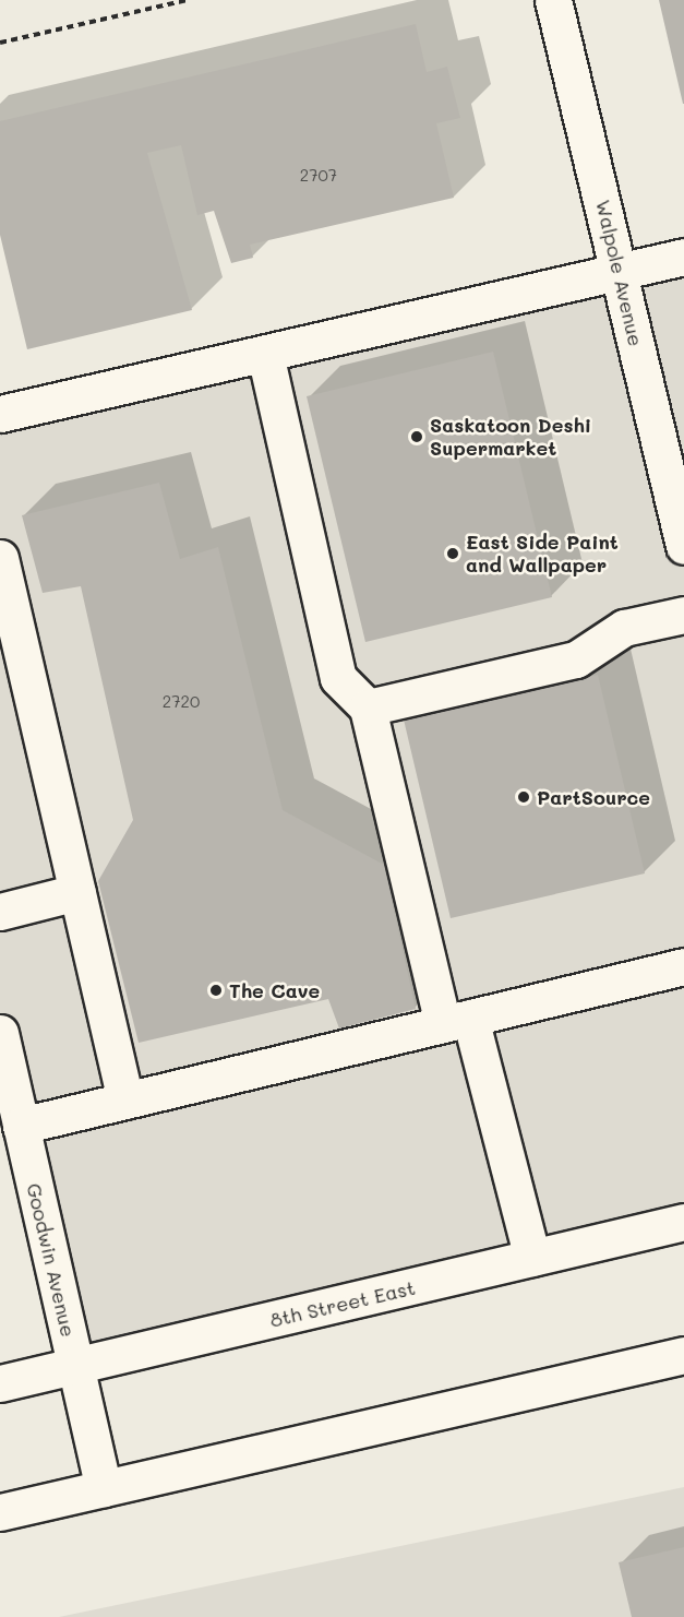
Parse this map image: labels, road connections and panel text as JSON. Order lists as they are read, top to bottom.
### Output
{
  "streets": {
    "main road": ["Walpole Avenue", "Goodwin Avenue", "8th Street East"]
  },
  "crossings": [
    ["Goodwin Avenue", "8th Street East"]
  ],
  "places": [
    "Saskatoon Deshi Supermarket",
    "East Side Paint and Wallpaper",
    "PartSource",
    "The Cave"
  ],
  "house_numbers": ["2707", "2720"]
}
